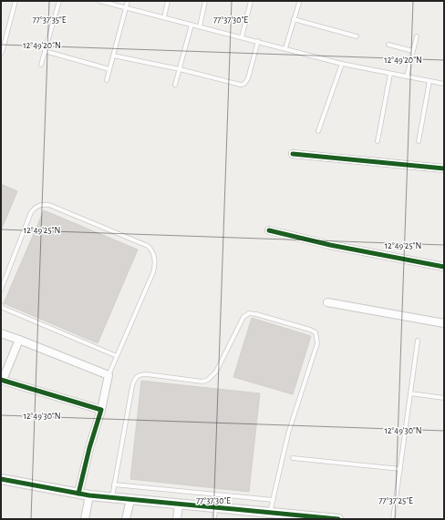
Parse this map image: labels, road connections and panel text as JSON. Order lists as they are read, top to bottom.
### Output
{
  "coordinates": [
    "77°37'35\"E",
    "77°37'30\"E",
    "12°49'20\"N",
    "12°49'25\"N",
    "12°49'30\"N",
    "77°37'25\"E"
  ]
}
